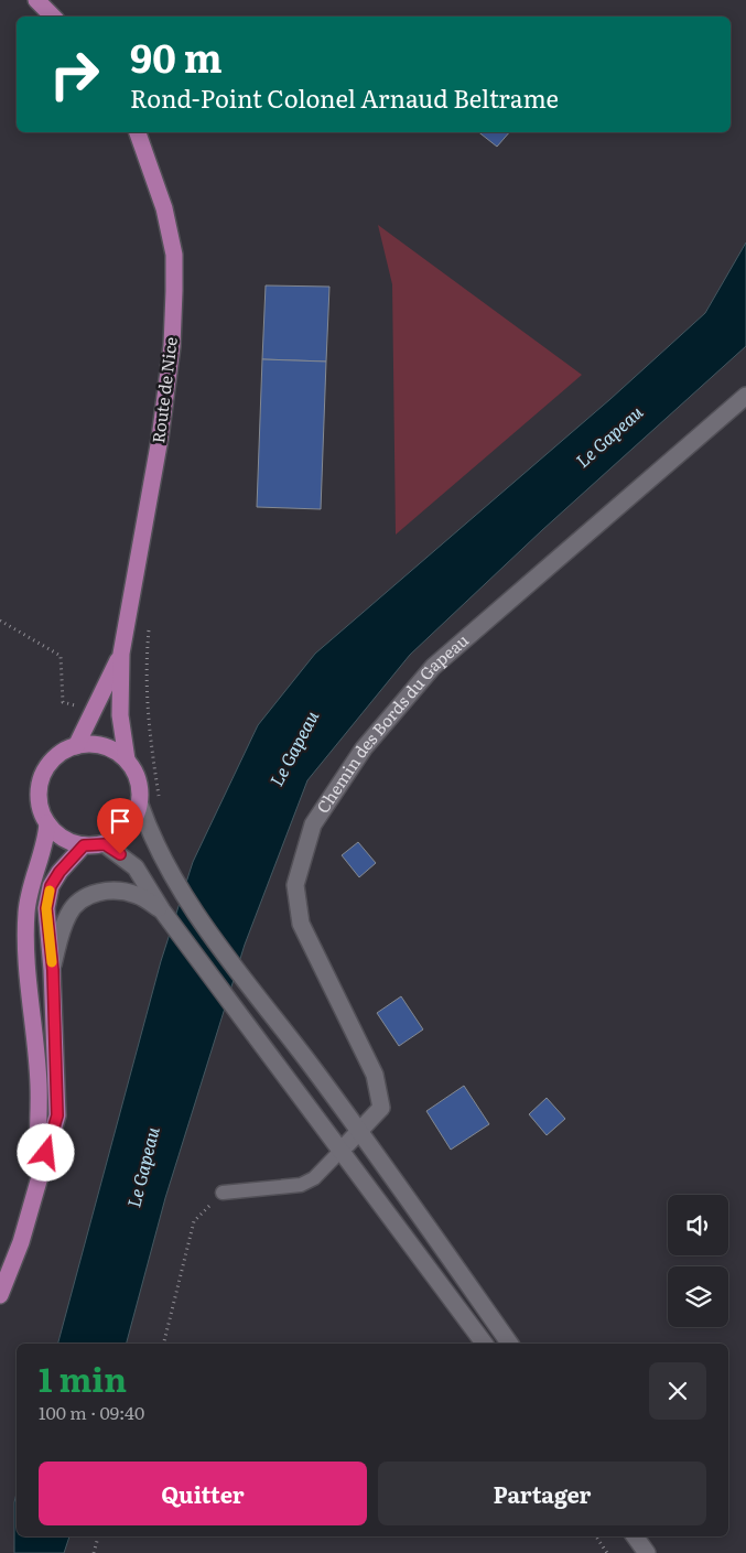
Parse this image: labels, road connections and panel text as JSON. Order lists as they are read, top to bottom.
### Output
{
  "streets": {
    "main road": ["Route de Nice", "Chemin des Bords du Gapeau"]
  },
  "water": ["Le Gapeau"],
  "page": {
    "turn": ["90 m", "Rond-Point Colonel Arnaud Beltrame"],
    "heading": ["1 min", "100 m · 09:40"],
    "buttons": ["Quitter", "Partager"]
  }
}
